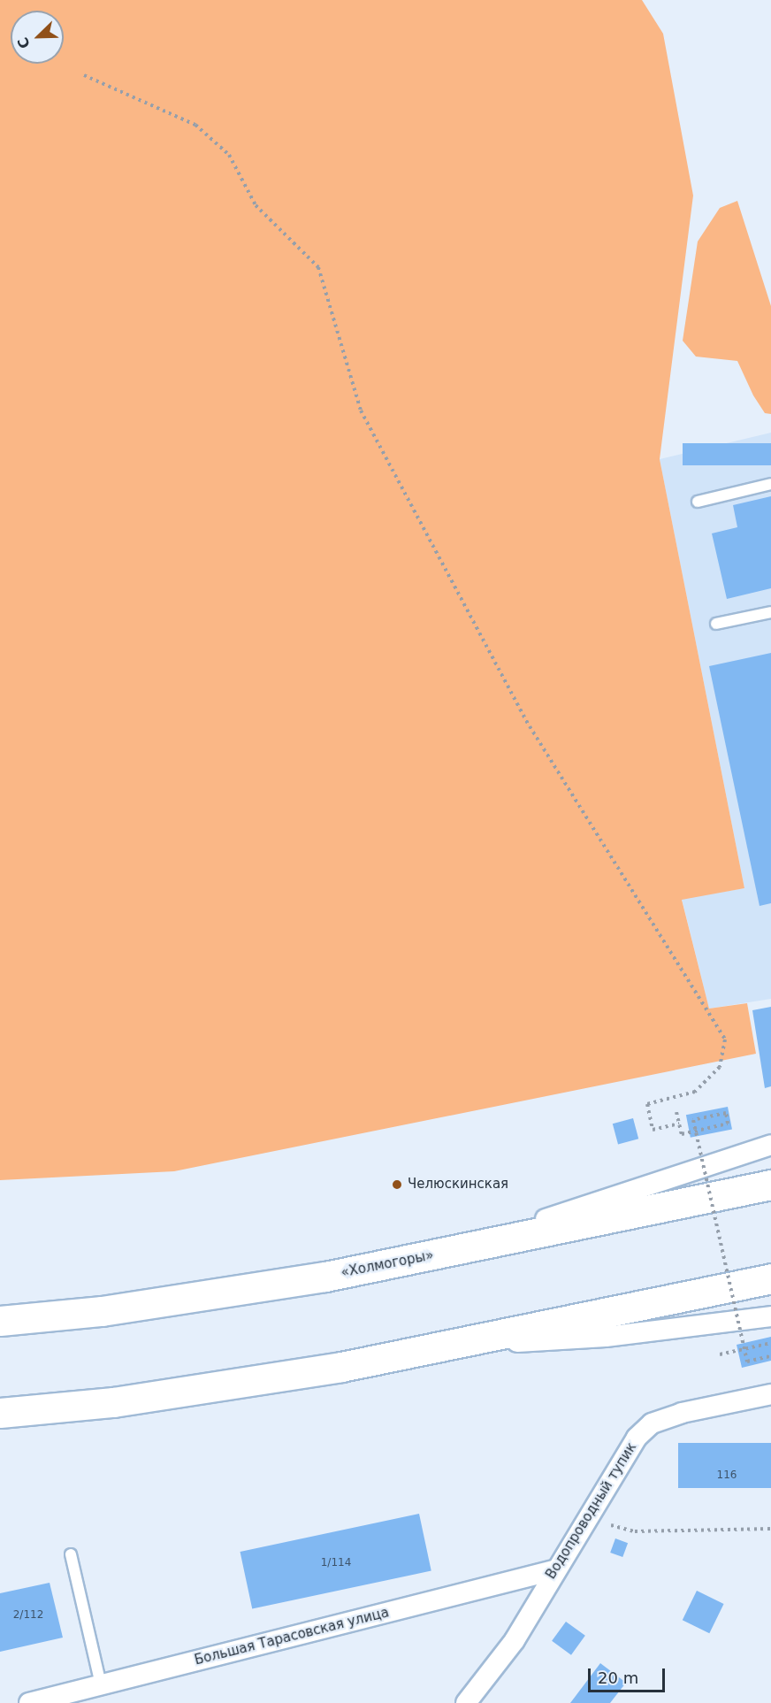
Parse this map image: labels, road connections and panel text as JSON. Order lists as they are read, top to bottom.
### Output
{
  "streets": {
    "highway": ["«Холмогоры»"],
    "street": ["Водопроводный тупик", "Большая Тарасовская улица"]
  },
  "crossings": [
    ["Водопроводный тупик", "Большая Тарасовская улица"]
  ],
  "places": ["Челюскинская"],
  "house_numbers": ["116", "1/114", "2/112"],
  "scale_bar": "20 m",
  "north": "bottom left"
}
